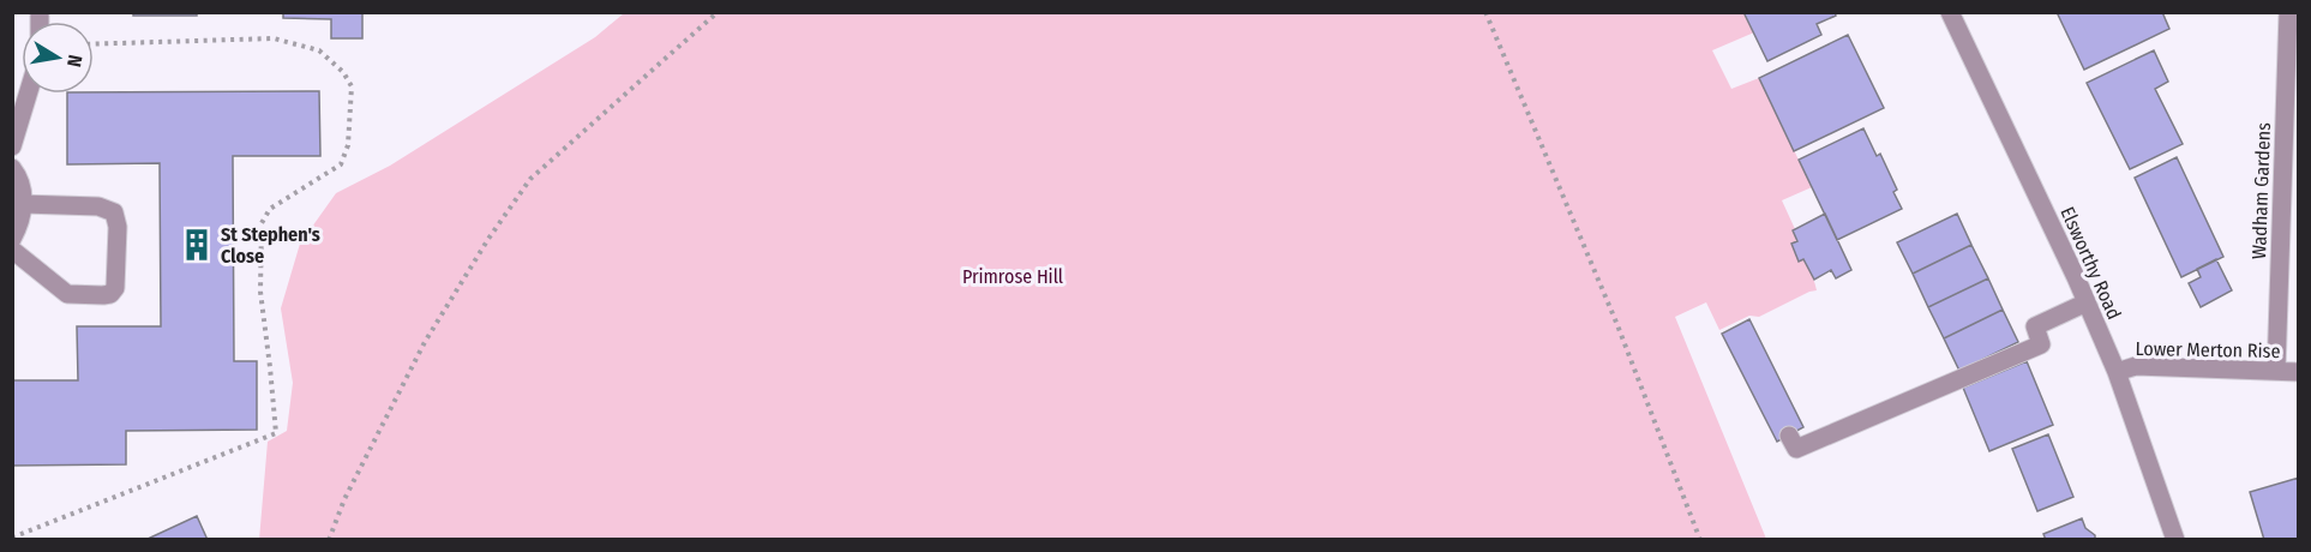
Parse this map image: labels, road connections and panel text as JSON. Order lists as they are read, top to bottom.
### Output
{
  "streets": {
    "street": ["Wadham Gardens", "Elsworthy Road", "Lower Merton Rise"]
  },
  "crossings": [
    ["Wadham Gardens", "Lower Merton Rise"],
    ["Elsworthy Road", "Lower Merton Rise"]
  ],
  "parks": ["Primrose Hill"],
  "places": {
    "building": ["St Stephen's Close"]
  },
  "north": "right"
}
